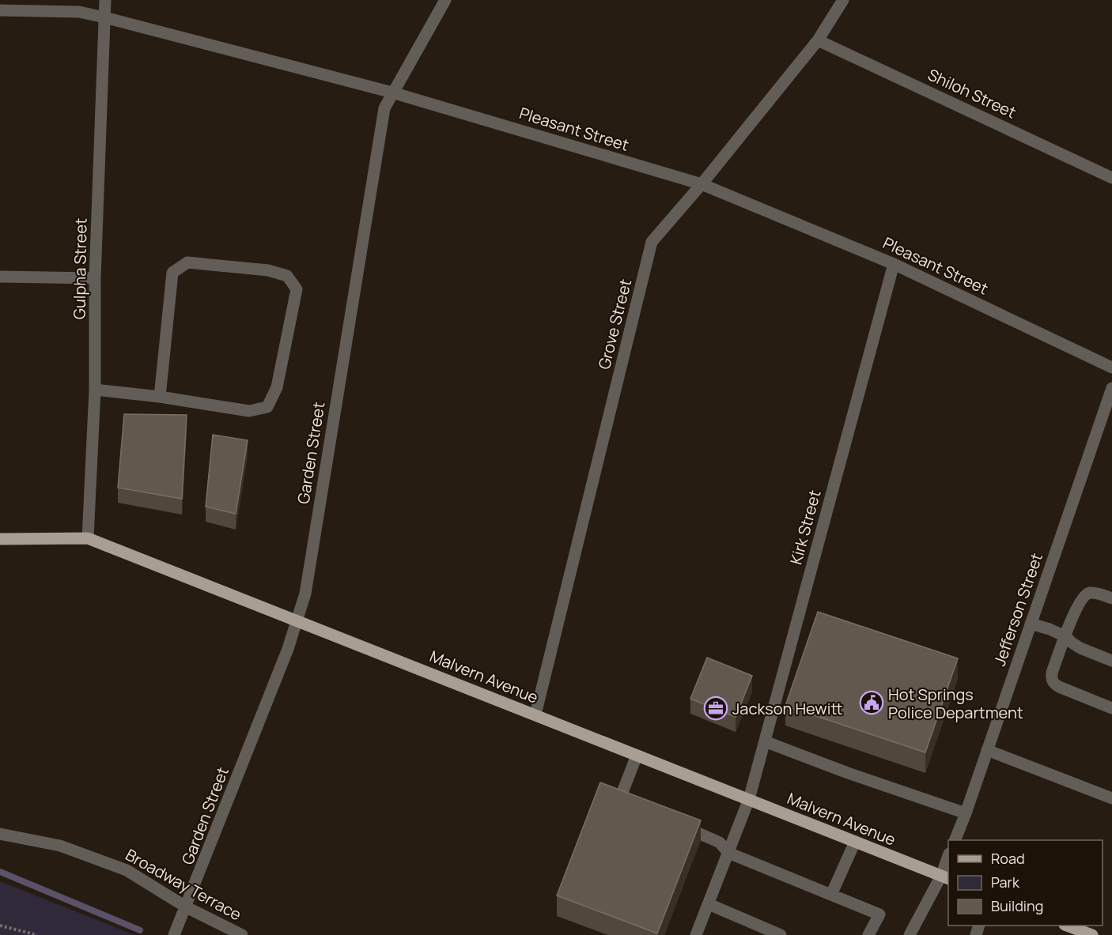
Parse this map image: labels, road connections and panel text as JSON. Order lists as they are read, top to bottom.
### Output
{
  "streets": {
    "main road": ["Malvern Avenue"],
    "street": [
      "Shiloh Street",
      "Pleasant Street",
      "Gulpha Street",
      "Grove Street",
      "Garden Street",
      "Kirk Street",
      "Jefferson Street",
      "Broadway Terrace"
    ]
  },
  "crossings": [
    ["Shiloh Street", "Grove Street"],
    ["Pleasant Street", "Gulpha Street"],
    ["Pleasant Street", "Grove Street"],
    ["Pleasant Street", "Garden Street"],
    ["Pleasant Street", "Kirk Street"],
    ["Gulpha Street", "Malvern Avenue"],
    ["Grove Street", "Malvern Avenue"],
    ["Garden Street", "Malvern Avenue"],
    ["Garden Street", "Broadway Terrace"],
    ["Kirk Street", "Malvern Avenue"]
  ],
  "places": {
    "public building": ["Hot Springs Police Department"],
    "office": ["Jackson Hewitt"]
  },
  "legend": ["Road", "Park", "Building"]
}
